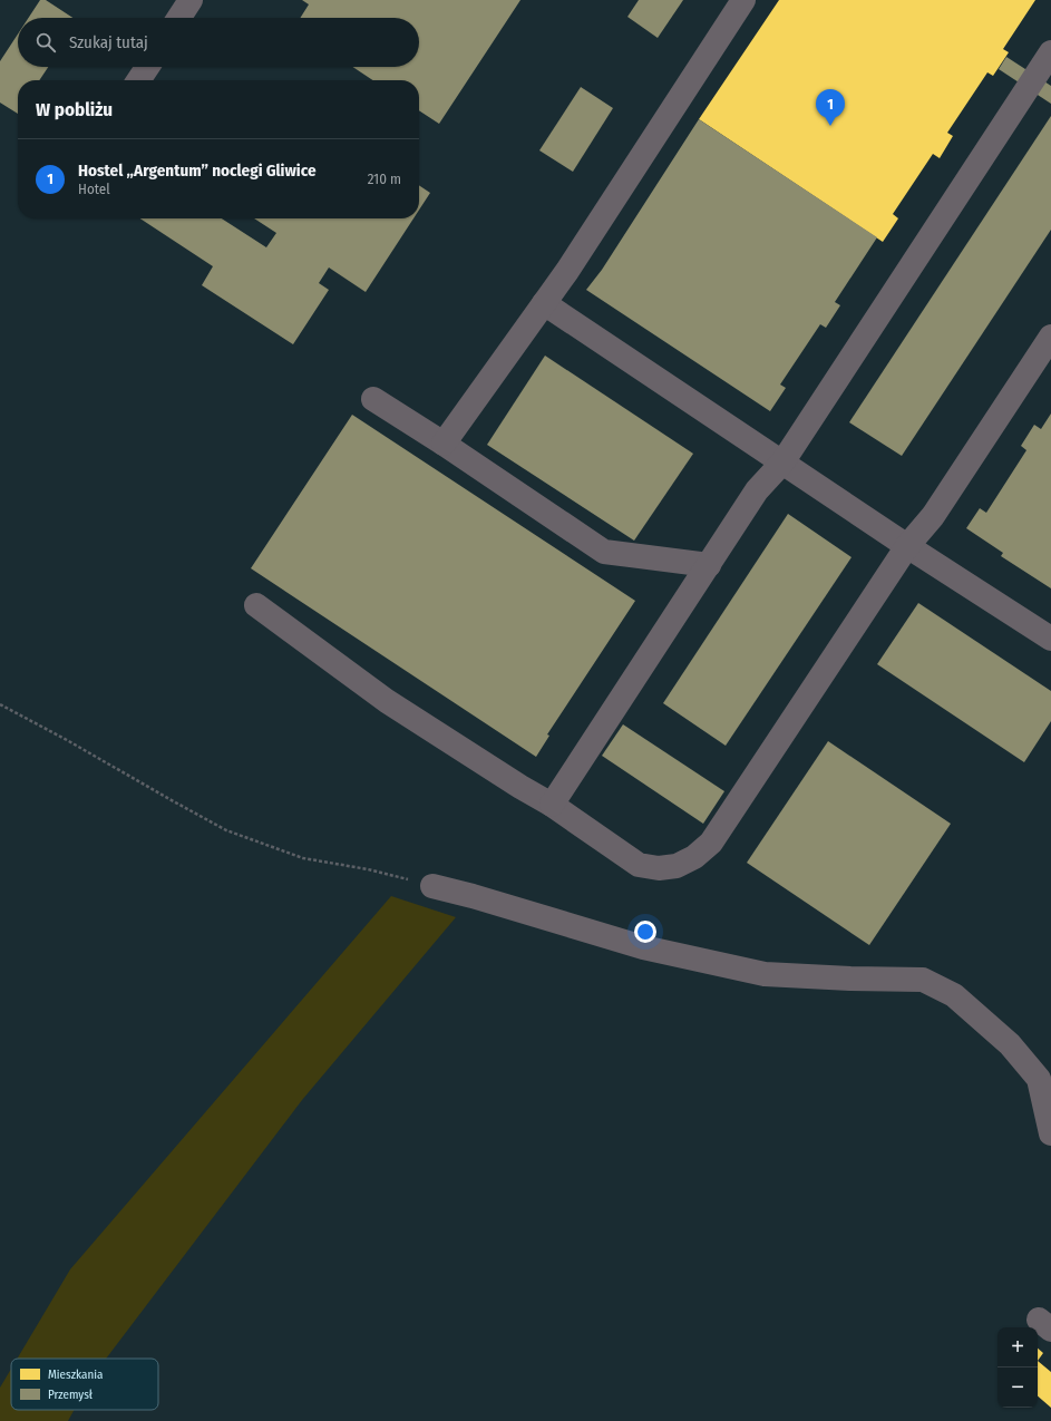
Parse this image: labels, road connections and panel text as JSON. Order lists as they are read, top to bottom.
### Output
{
  "legend": ["Mieszkania", "Przemysł"],
  "page": {
    "search": "Szukaj tutaj",
    "heading": "W pobliżu",
    "pins": "1",
    "list": [
      {
        "mark": "1",
        "name": "Hostel „Argentum” noclegi Gliwice",
        "note": "Hotel",
        "value": "210 m"
      }
    ],
    "map_buttons": ["+", "−"]
  }
}
